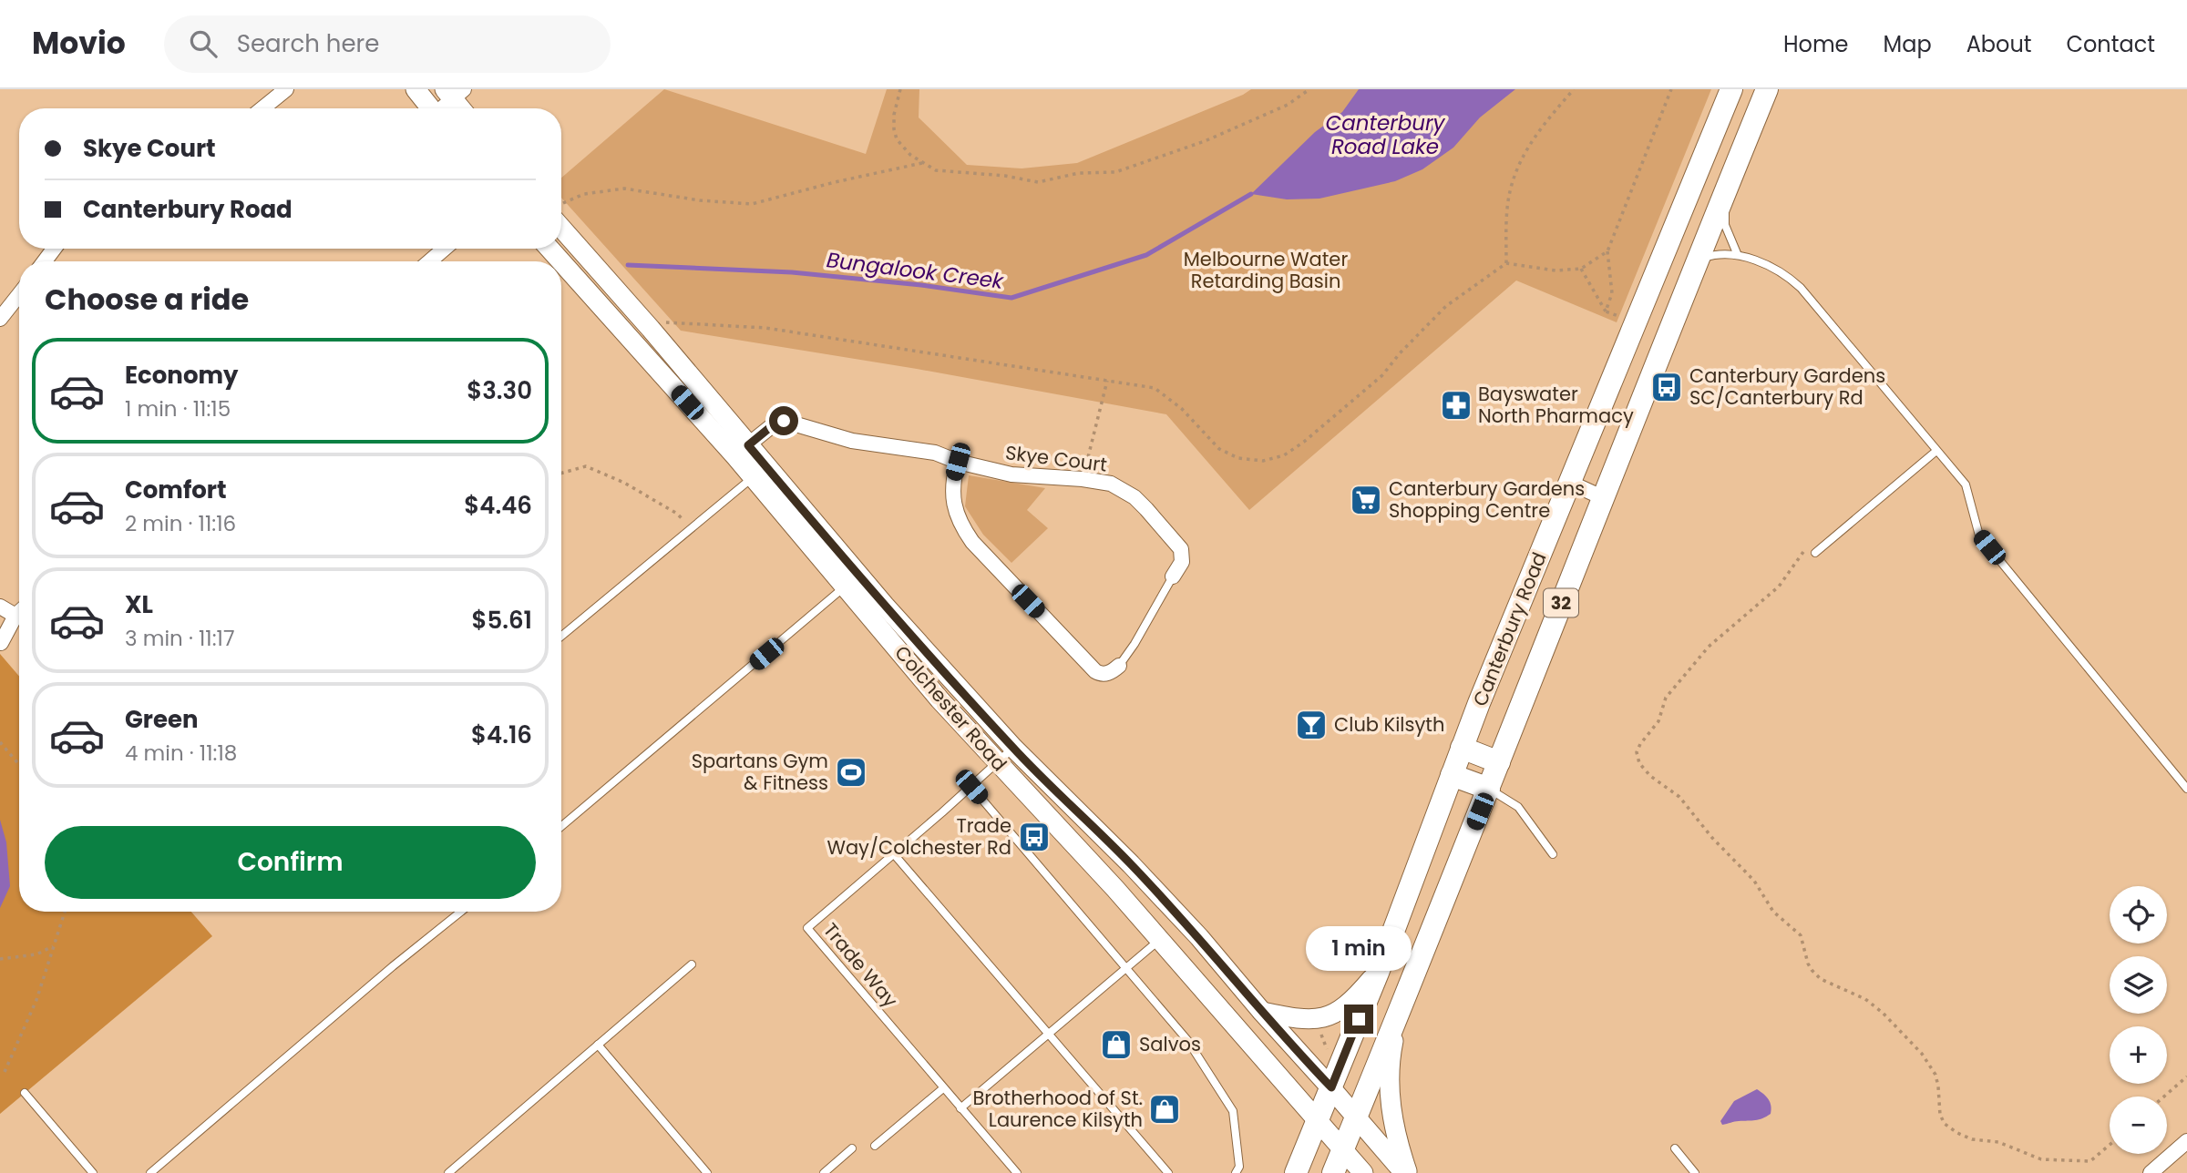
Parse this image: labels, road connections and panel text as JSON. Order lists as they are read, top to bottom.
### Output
{
  "streets": {
    "main road": ["32", "Canterbury Road", "Colchester Road"],
    "street": ["Skye Court"],
    "lane": ["Trade Way"]
  },
  "crossings": [
    ["Skye Court", "Colchester Road"],
    ["Canterbury Road", "Colchester Road"],
    ["Colchester Road", "Trade Way"]
  ],
  "water": ["Canterbury Road Lake", "Bungalook Creek"],
  "parks": ["Melbourne Water Retarding Basin"],
  "places": {
    "bus stop": ["Canterbury Gardens SC/Canterbury Rd", "Trade Way/Colchester Rd"],
    "pharmacy": ["Bayswater North Pharmacy"],
    "supermarket": ["Canterbury Gardens Shopping Centre"],
    "bar": ["Club Kilsyth"],
    "sports": ["Spartans Gym & Fitness"],
    "shop": ["Salvos", "Brotherhood of St. Laurence Kilsyth"]
  },
  "page": {
    "header": "Movio",
    "search": "Search here",
    "nav": [
      "Home",
      "Map",
      "About",
      "Contact"
    ],
    "banner": ["Skye Court", "Canterbury Road"],
    "heading": "Choose a ride",
    "list": [
      {
        "name": "Economy",
        "note": "1 min · 11:15",
        "value": "$3.30"
      },
      {
        "name": "Comfort",
        "note": "2 min · 11:16",
        "value": "$4.46"
      },
      {
        "name": "XL",
        "note": "3 min · 11:17",
        "value": "$5.61"
      },
      {
        "name": "Green",
        "note": "4 min · 11:18",
        "value": "$4.16"
      }
    ],
    "buttons": "Confirm",
    "map_buttons": ["+", "−"],
    "bubble": "1 min"
  }
}
